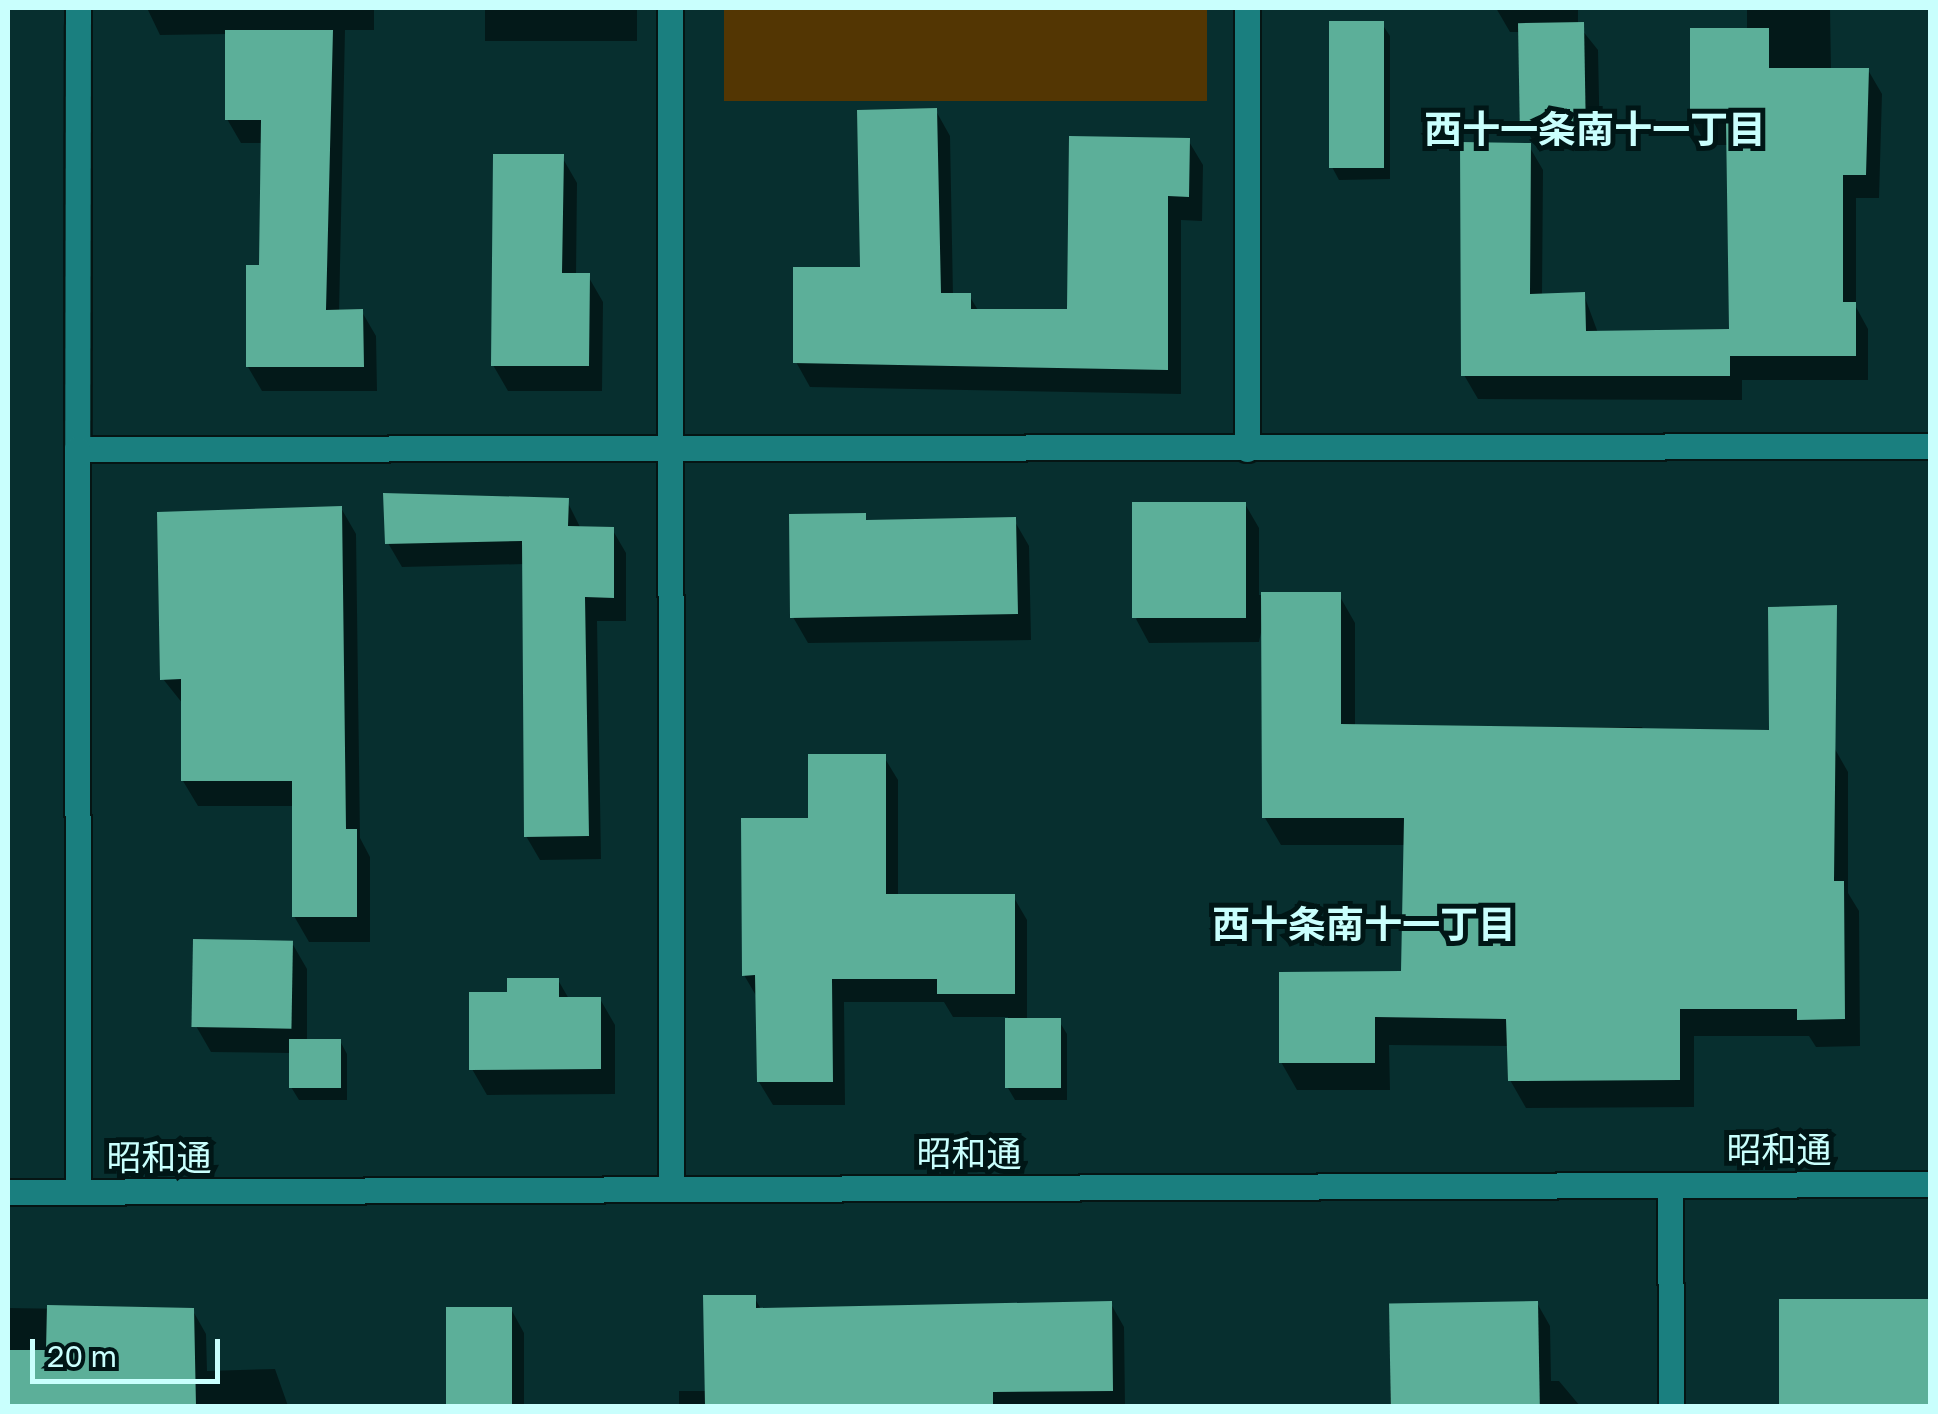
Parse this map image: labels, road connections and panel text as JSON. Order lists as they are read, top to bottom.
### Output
{
  "streets": {
    "street": ["昭和通"]
  },
  "districts": ["西十一条南十一丁目", "西十条南十一丁目"],
  "scale_bar": "20 m"
}
